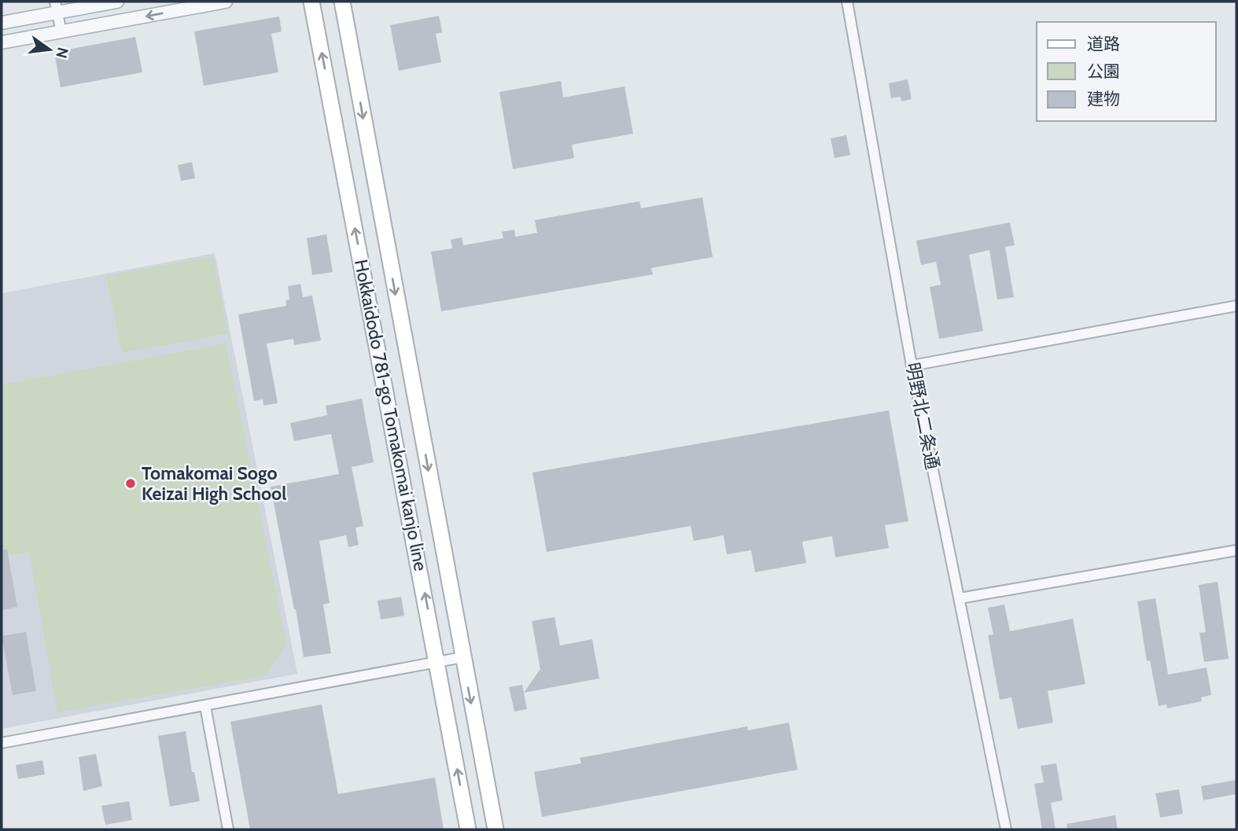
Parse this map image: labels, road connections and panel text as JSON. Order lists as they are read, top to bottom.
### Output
{
  "streets": {
    "main road": ["Hokkaidodo 781-go Tomakomai kanjo line"],
    "street": ["明野北二条通"]
  },
  "places": ["Tomakomai Sogo Keizai High School"],
  "legend": ["道路", "公園", "建物"],
  "north": "right"
}
